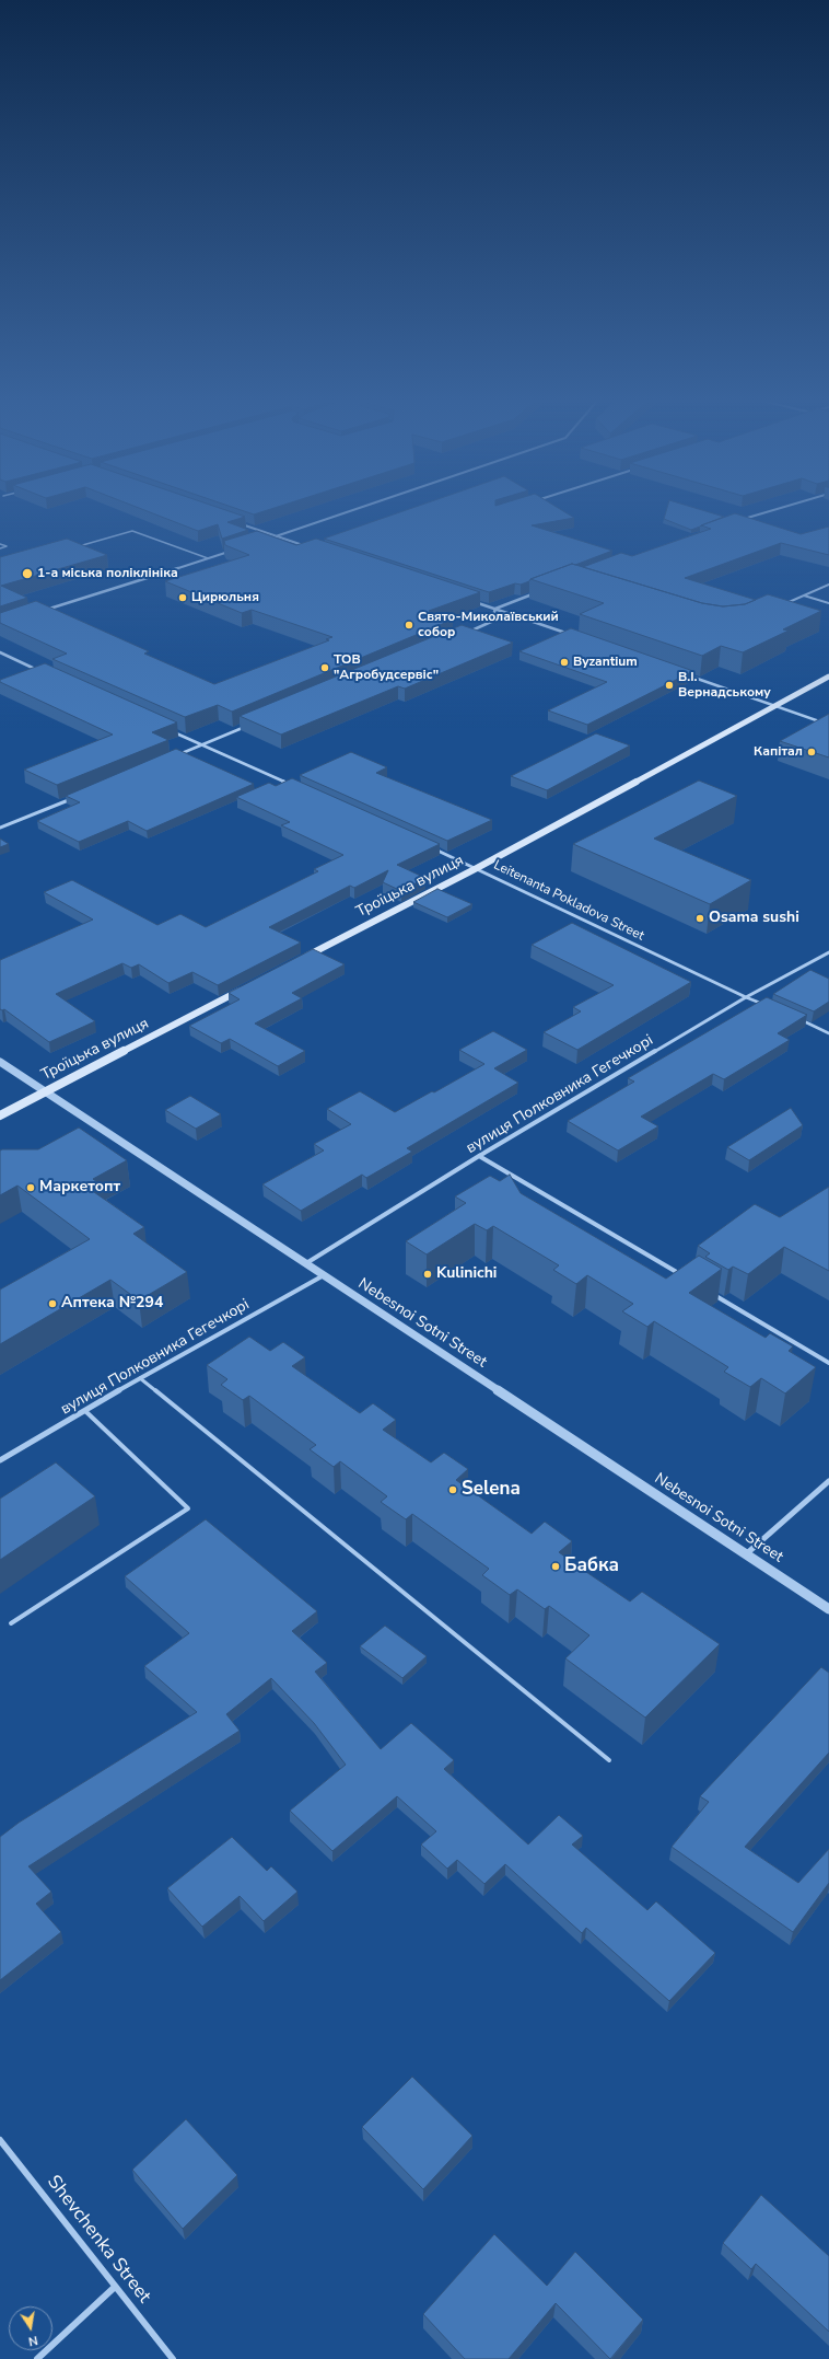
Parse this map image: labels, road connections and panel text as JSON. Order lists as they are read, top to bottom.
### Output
{
  "streets": {
    "main road": ["Троїцька вулиця"],
    "street": [
      "Leitenanta Pokladova Street",
      "вулиця Полковника Гегечкорі",
      "Nebesnoi Sotni Street",
      "Shevchenka Street"
    ]
  },
  "crossings": [
    ["Троїцька вулиця", "Leitenanta Pokladova Street"],
    ["Троїцька вулиця", "Nebesnoi Sotni Street"],
    ["Leitenanta Pokladova Street", "вулиця Полковника Гегечкорі"],
    ["вулиця Полковника Гегечкорі", "Nebesnoi Sotni Street"]
  ],
  "places": [
    "1-а міська поліклініка",
    "Цирюльня",
    "Свято-Миколаївський собор",
    "Byzantium",
    "ТОВ \"Агробудсервіс\"",
    "В.І. Вернадському",
    "Капітал",
    "Osama sushi",
    "Маркетопт",
    "Kulinichi",
    "Аптека №294",
    "Selena",
    "Бабка"
  ],
  "north": "bottom"
}
